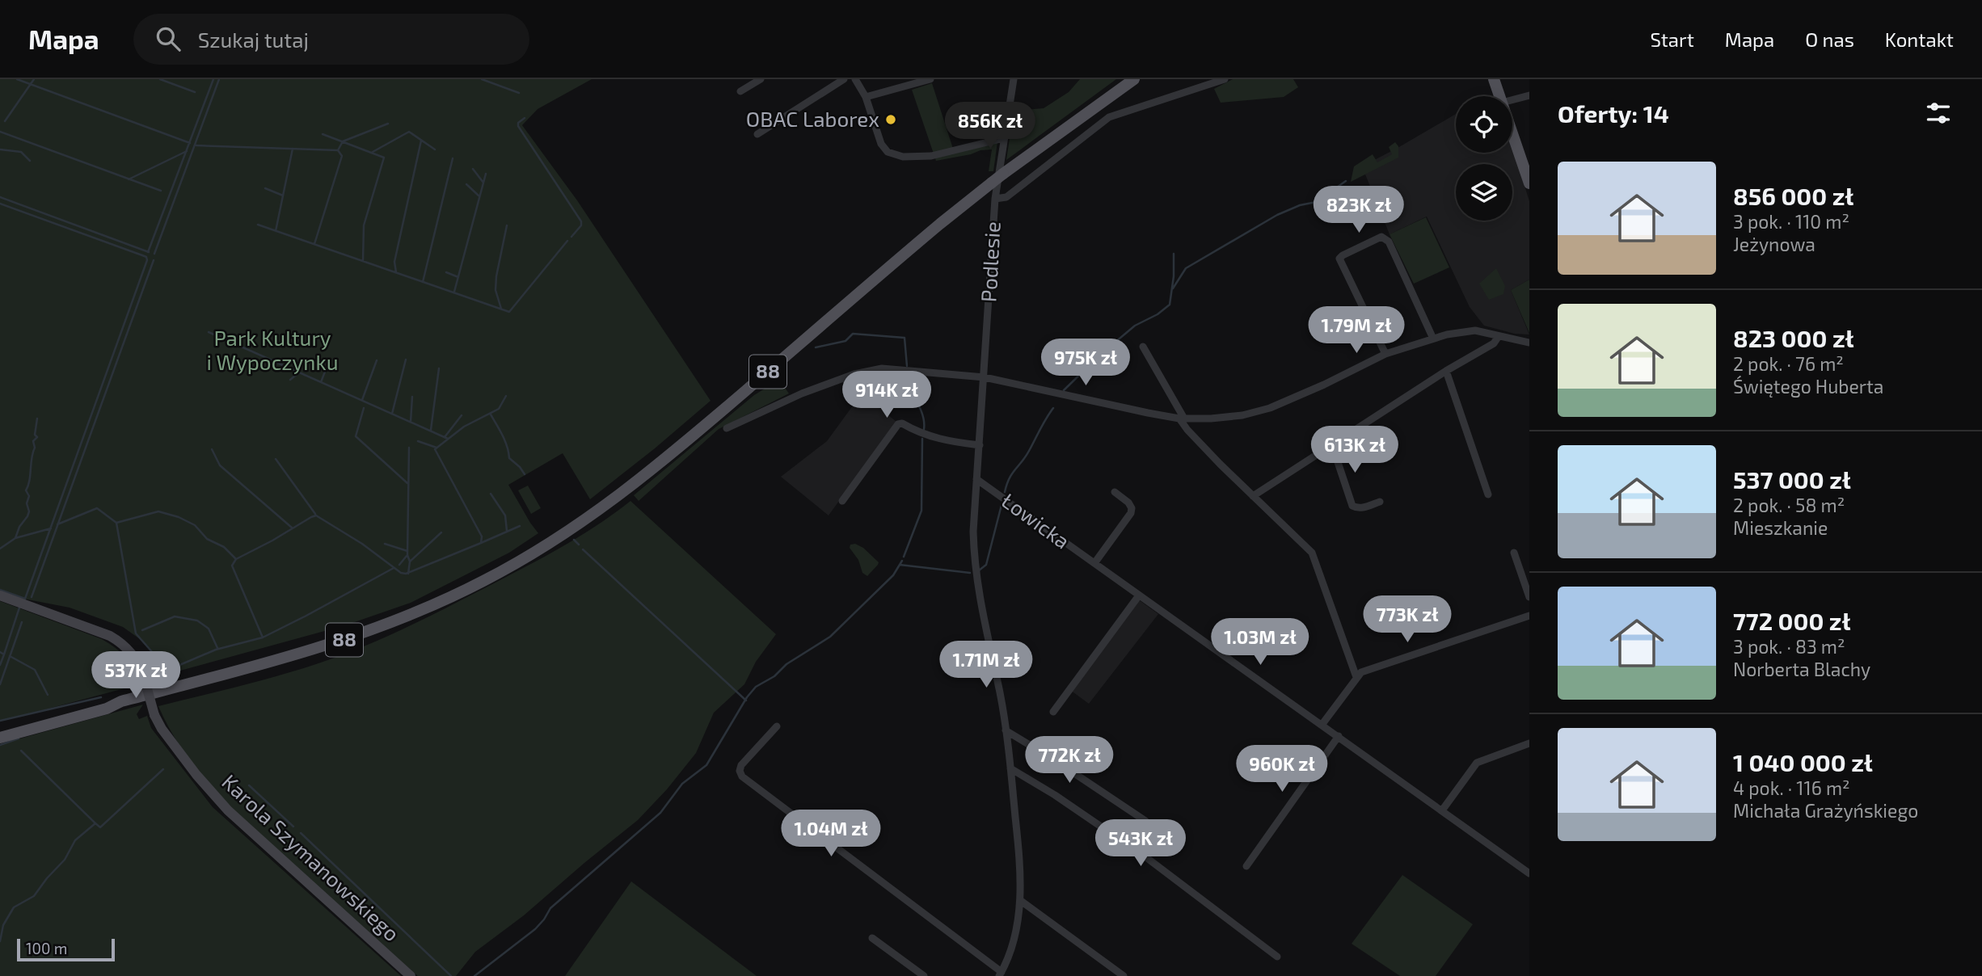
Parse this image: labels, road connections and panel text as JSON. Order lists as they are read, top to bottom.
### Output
{
  "streets": {
    "main road": ["88"],
    "street": ["Podlesie", "Łowicka", "Karola Szymanowskiego"]
  },
  "crossings": [
    ["Podlesie", "Łowicka"]
  ],
  "parks": ["Park Kultury i Wypoczynku"],
  "places": ["OBAC Laborex"],
  "scale_bar": "100 m",
  "page": {
    "header": "Mapa",
    "search": "Szukaj tutaj",
    "nav": [
      "Start",
      "Mapa",
      "O nas",
      "Kontakt"
    ],
    "heading": "Oferty: 14",
    "price": [
      "856K zł",
      "823K zł",
      "1.79M zł",
      "975K zł",
      "914K zł",
      "613K zł",
      "773K zł",
      "1.03M zł",
      "1.71M zł",
      "537K zł",
      "772K zł",
      "960K zł",
      "1.04M zł",
      "543K zł"
    ],
    "list": [
      {
        "name": "856 000 zł",
        "note": "3 pok. · 110 m² · Jeżynowa"
      },
      {
        "name": "823 000 zł",
        "note": "2 pok. · 76 m² · Świętego Huberta"
      },
      {
        "name": "537 000 zł",
        "note": "2 pok. · 58 m² · Mieszkanie"
      },
      {
        "name": "772 000 zł",
        "note": "3 pok. · 83 m² · Norberta Blachy"
      },
      {
        "name": "1 040 000 zł",
        "note": "4 pok. · 116 m² · Michała Grażyńskiego"
      }
    ],
    "scale": "100 m"
  }
}
